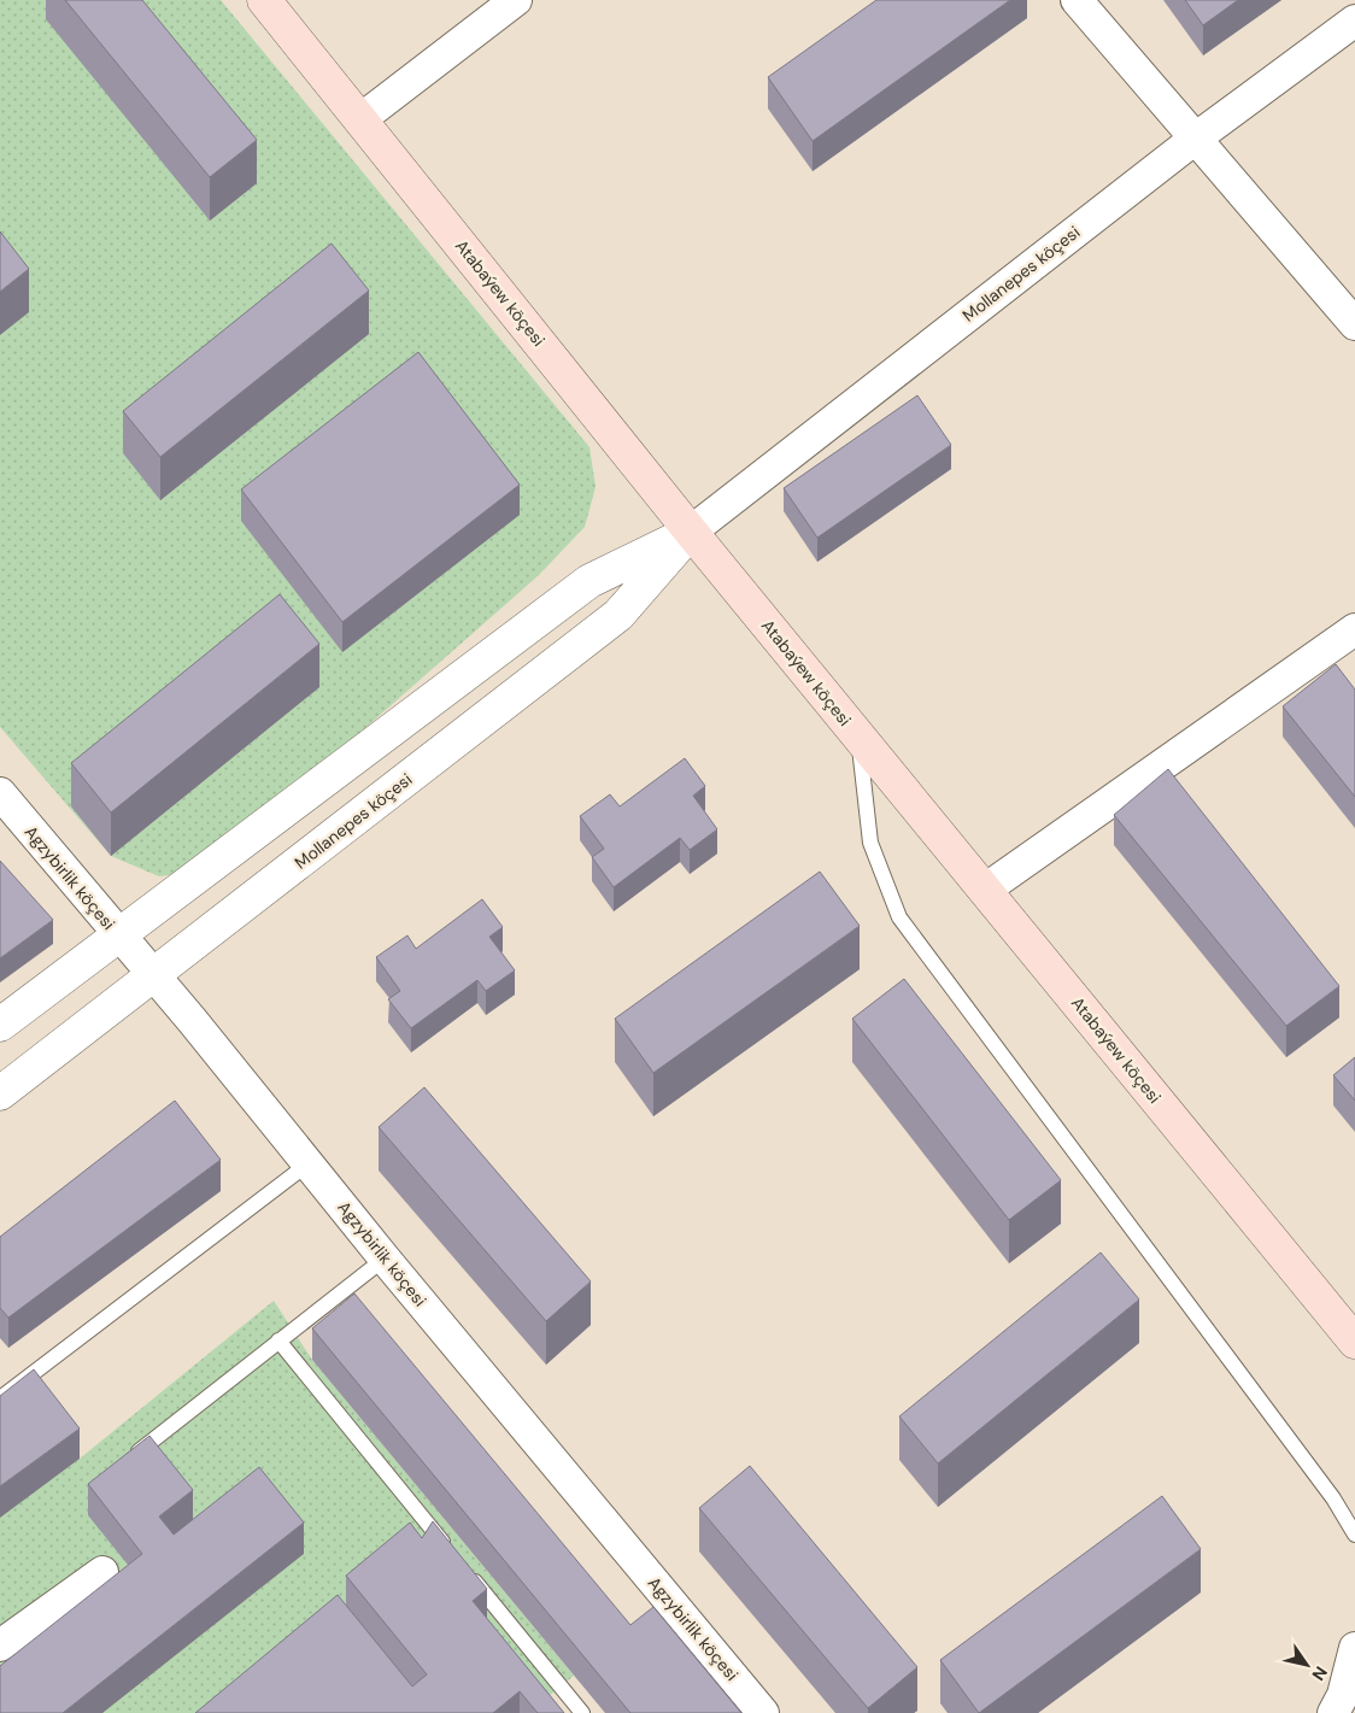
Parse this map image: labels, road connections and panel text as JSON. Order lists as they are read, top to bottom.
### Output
{
  "streets": {
    "main road": ["Atabaýew köçesi"],
    "street": ["Mollanepes köçesi", "Agzybirlik köçesi"]
  },
  "crossings": [
    ["Mollanepes köçesi", "Atabaýew köçesi"],
    ["Mollanepes köçesi", "Agzybirlik köçesi"]
  ],
  "north": "bottom right"
}
